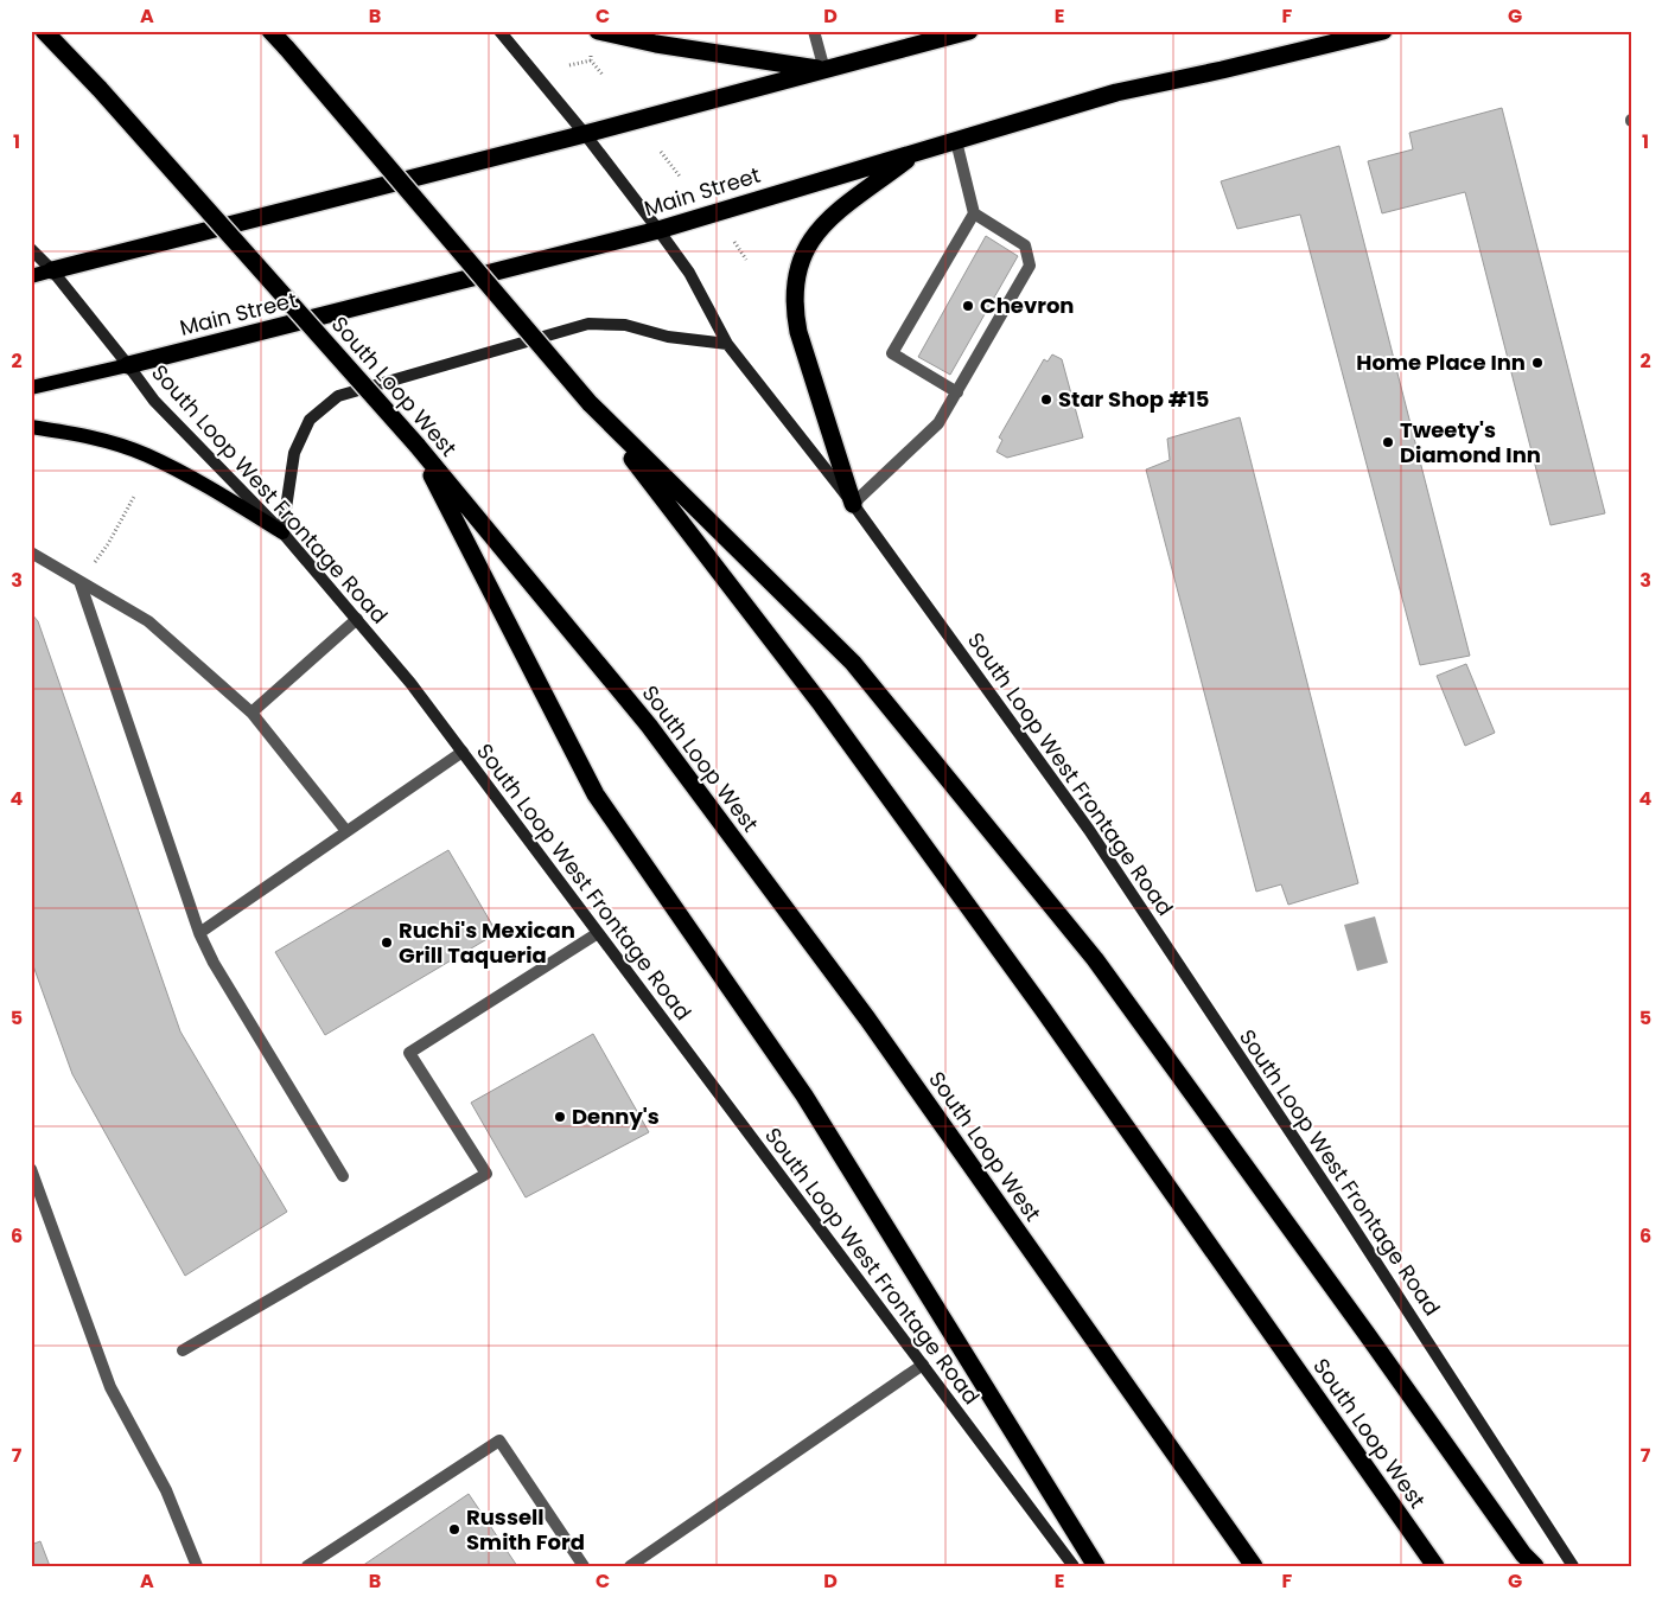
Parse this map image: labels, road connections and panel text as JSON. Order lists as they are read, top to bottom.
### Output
{
  "streets": {
    "highway": ["Main Street", "South Loop West"],
    "main road": ["South Loop West Frontage Road"]
  },
  "crossings": [
    ["Main Street", "South Loop West Frontage Road"]
  ],
  "places": [
    "Chevron",
    "Home Place Inn",
    "Star Shop #15",
    "Tweety's Diamond Inn",
    "Ruchi's Mexican Grill Taqueria",
    "Denny's",
    "Russell Smith Ford"
  ],
  "grid": {
    "columns": [
      "A",
      "B",
      "C",
      "D",
      "E",
      "F",
      "G"
    ],
    "rows": [
      "1",
      "2",
      "3",
      "4",
      "5",
      "6",
      "7"
    ]
  }
}
